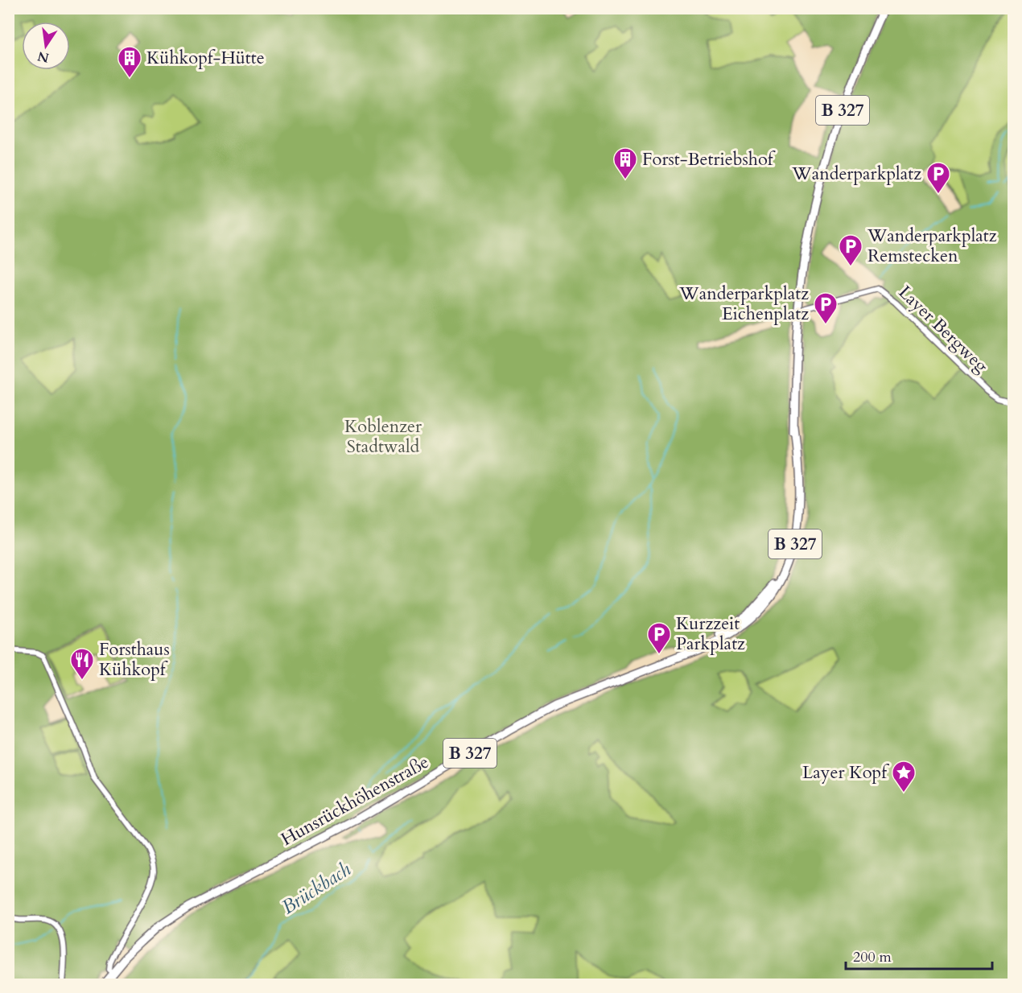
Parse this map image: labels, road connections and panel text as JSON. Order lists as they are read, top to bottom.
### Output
{
  "streets": {
    "main road": ["B 327", "Hunsrückhöhenstraße"],
    "street": ["Layer Bergweg"]
  },
  "crossings": [
    ["B 327", "Layer Bergweg"],
    ["B 327", "Hunsrückhöhenstraße"],
    ["Layer Bergweg", "Hunsrückhöhenstraße"]
  ],
  "water": ["Brückbach"],
  "parks": ["Koblenzer Stadtwald"],
  "places": {
    "building": ["Kühkopf-Hütte", "Forst-Betriebshof"],
    "parking": [
      "Wanderparkplatz",
      "Wanderparkplatz Remstecken",
      "Wanderparkplatz Eichenplatz",
      "Kurzzeit Parkplatz"
    ],
    "restaurant": ["Forsthaus Kühkopf"],
    "place": ["Layer Kopf"]
  },
  "scale_bar": "200 m",
  "north": "bottom"
}
